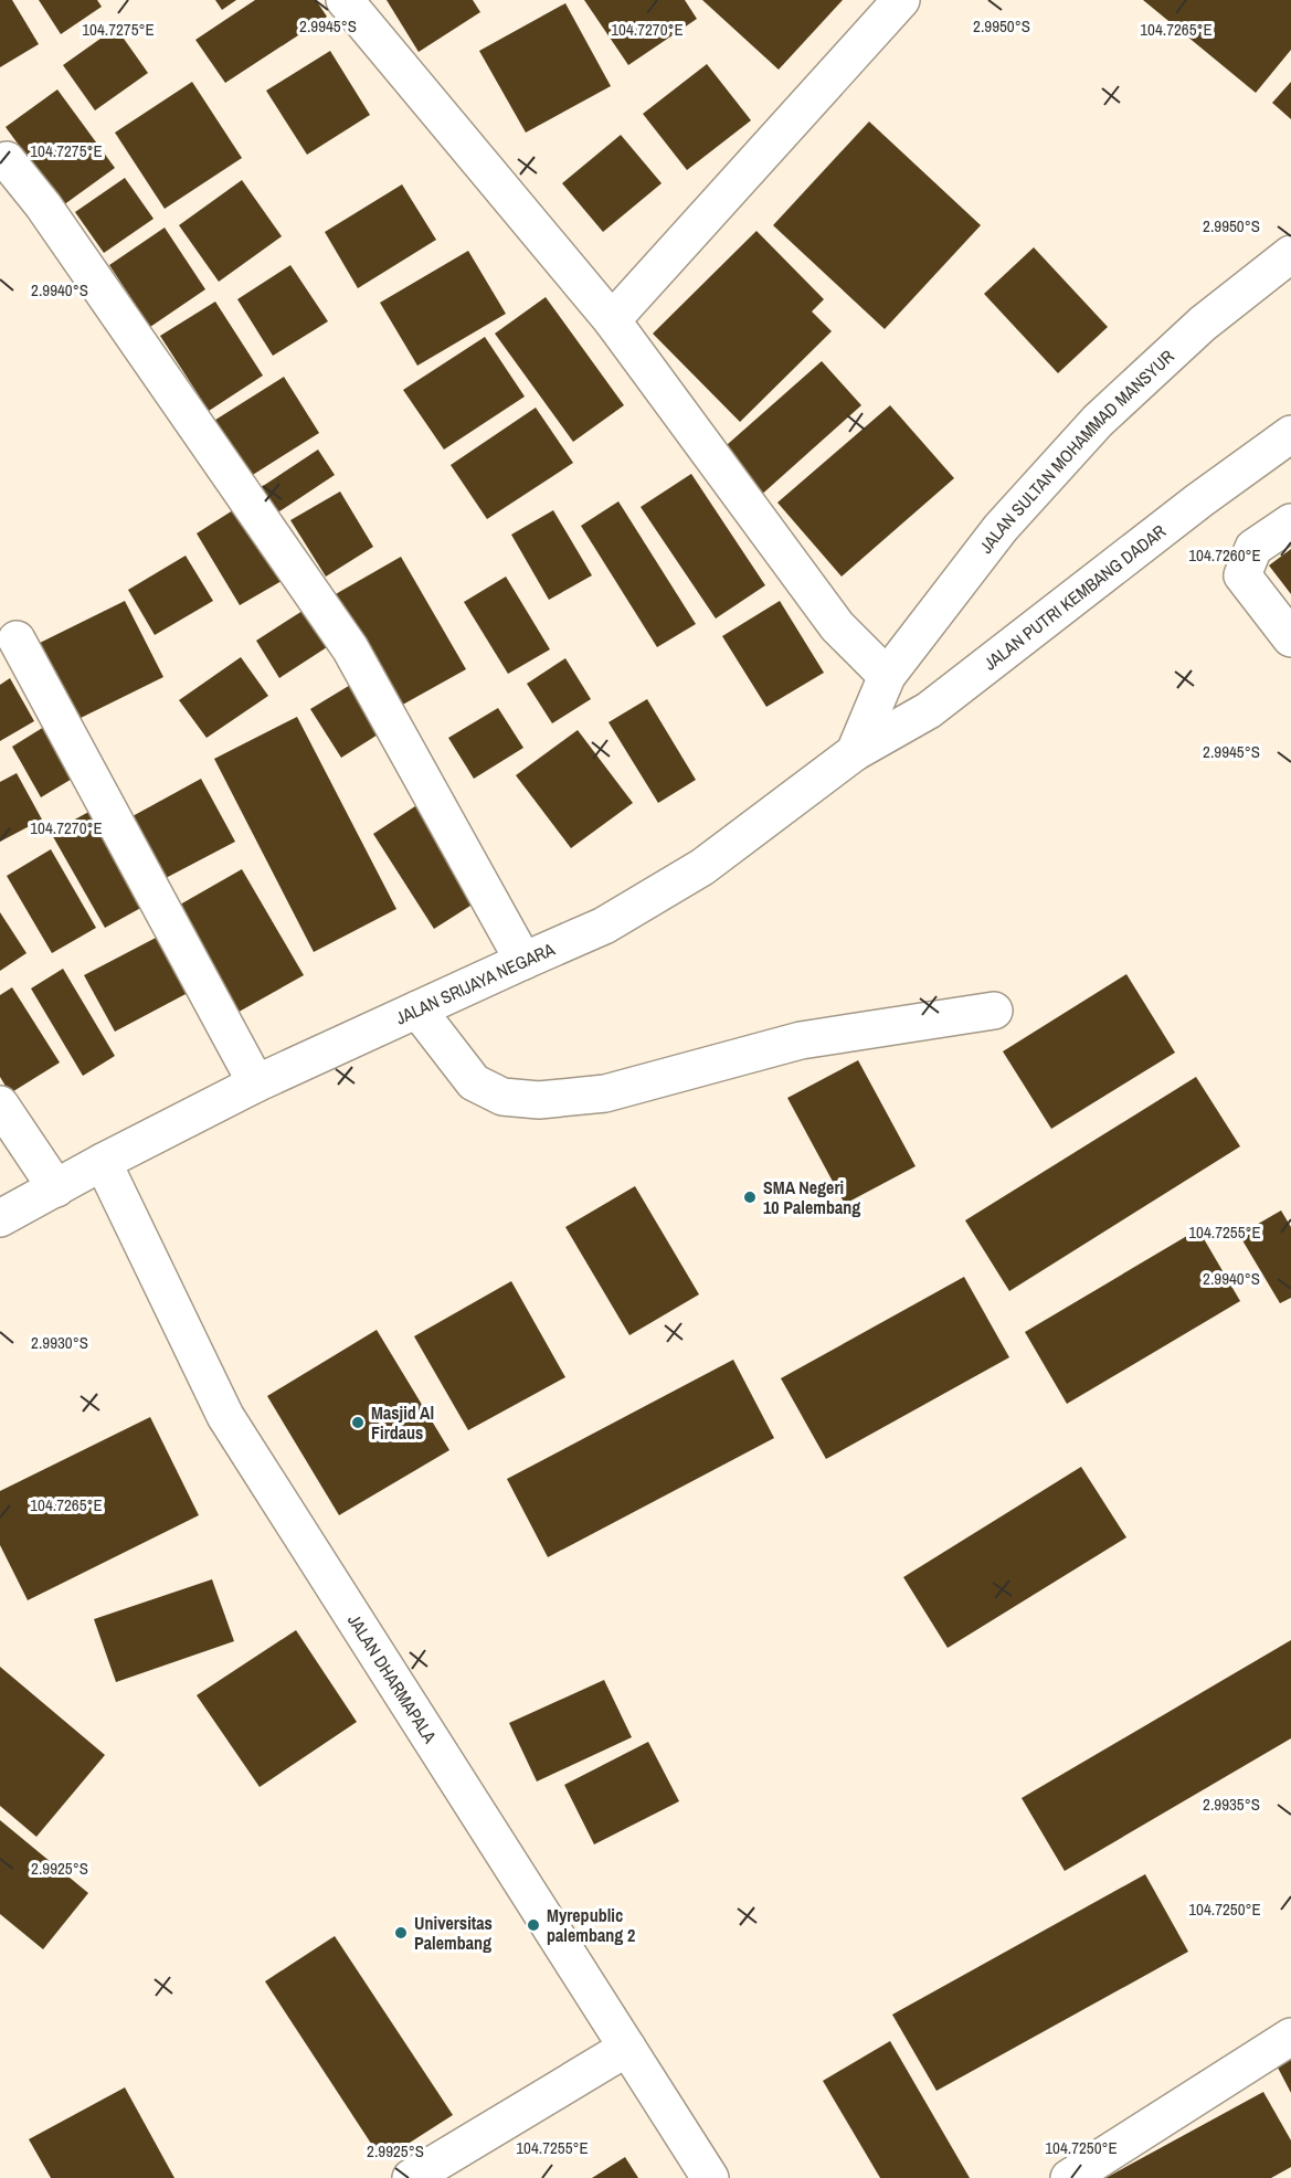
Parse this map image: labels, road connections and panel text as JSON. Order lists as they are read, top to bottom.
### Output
{
  "streets": {
    "street": [
      "JALAN SULTAN MOHAMMAD MANSYUR",
      "JALAN PUTRI KEMBANG DADAR",
      "JALAN SRIJAYA NEGARA",
      "JALAN DHARMAPALA"
    ]
  },
  "crossings": [
    ["JALAN PUTRI KEMBANG DADAR", "JALAN SRIJAYA NEGARA"],
    ["JALAN SRIJAYA NEGARA", "JALAN DHARMAPALA"]
  ],
  "places": [
    "SMA Negeri 10 Palembang",
    "Masjid Al Firdaus",
    "Myrepublic palembang 2",
    "Universitas Palembang"
  ],
  "coordinates": [
    "2.9945°S",
    "2.9950°S",
    "104.7275°E",
    "104.7270°E",
    "104.7265°E",
    "2.9940°S",
    "104.7260°E",
    "104.7255°E",
    "2.9930°S",
    "2.9935°S",
    "2.9925°S",
    "104.7250°E"
  ]
}
